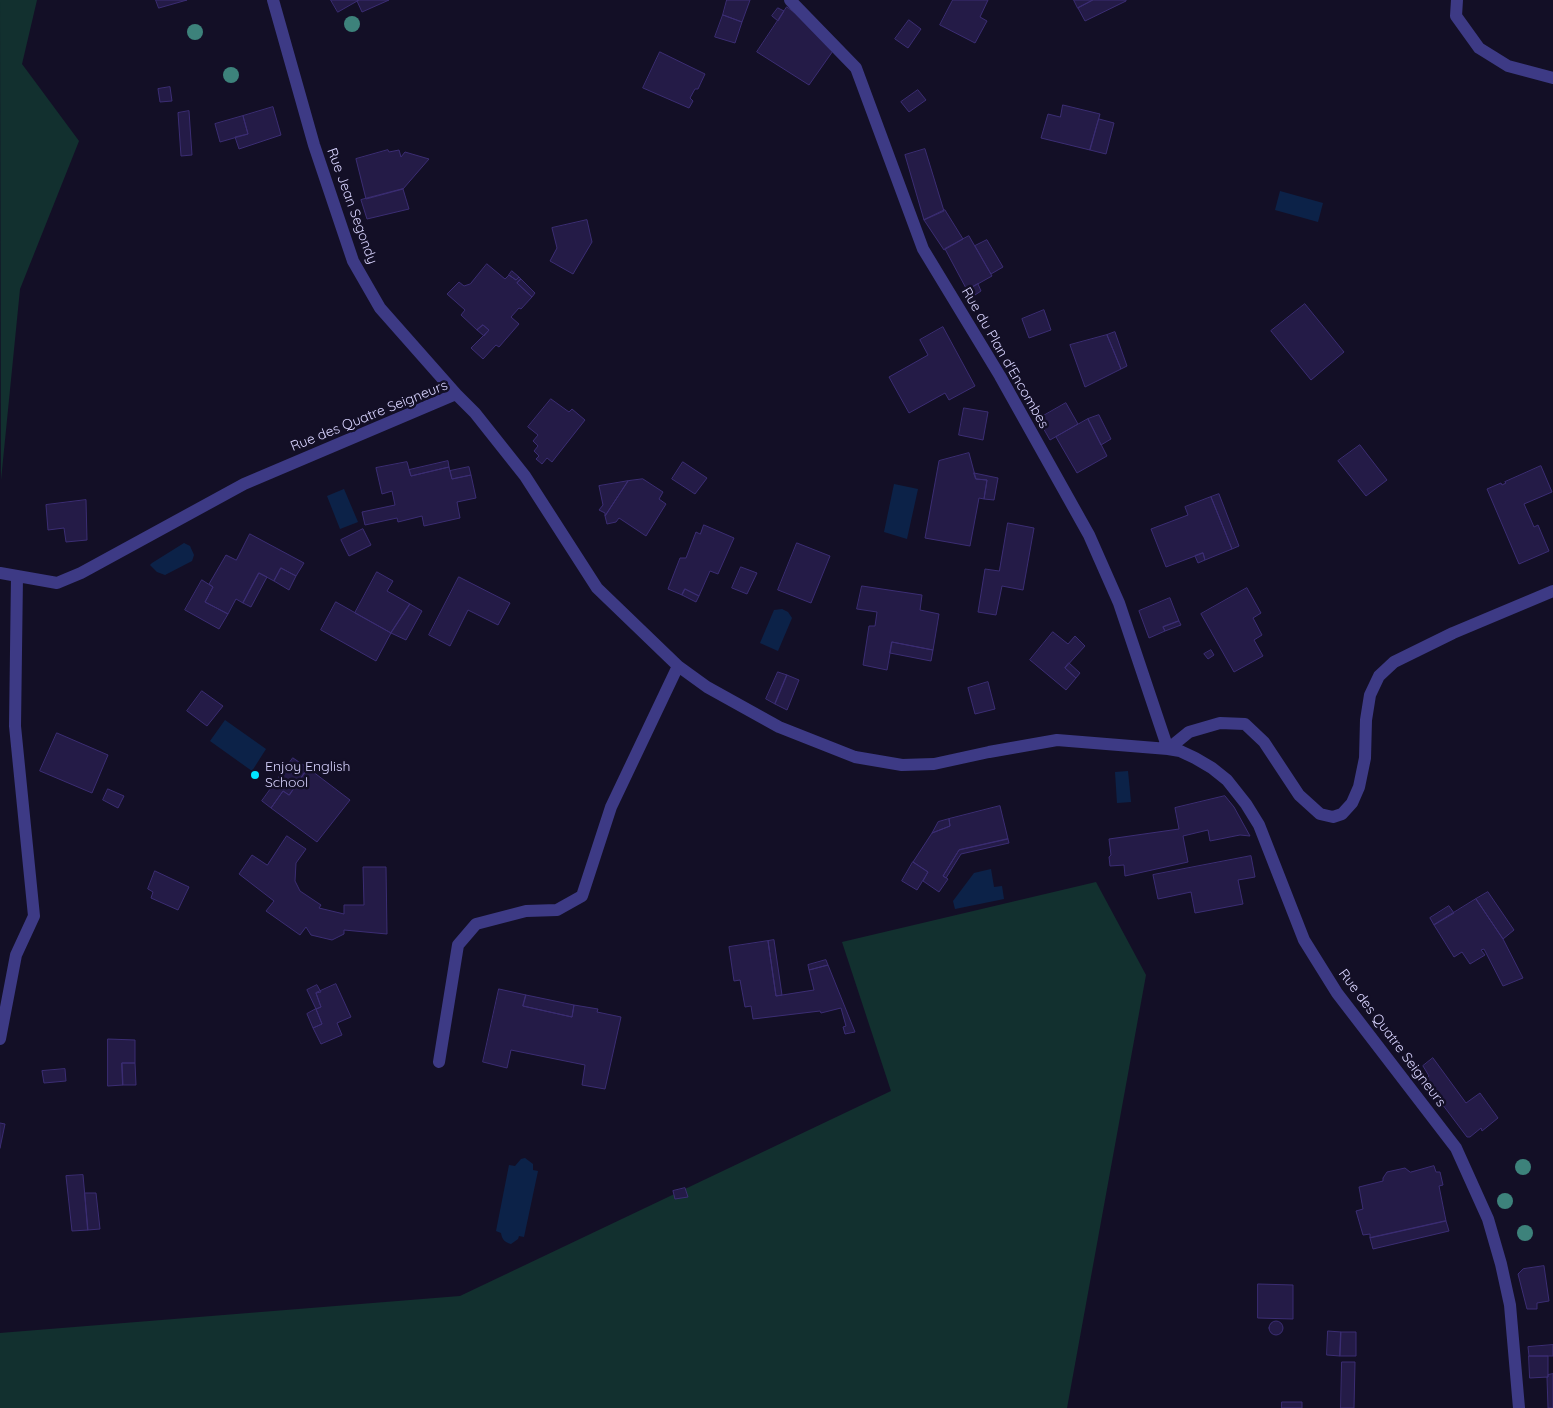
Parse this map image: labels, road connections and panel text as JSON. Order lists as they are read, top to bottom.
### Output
{
  "streets": {
    "street": ["Rue Jean Segondy", "Rue du Plan d'Encombes", "Rue des Quatre Seigneurs"]
  },
  "crossings": [
    ["Rue Jean Segondy", "Rue des Quatre Seigneurs"],
    ["Rue du Plan d'Encombes", "Rue des Quatre Seigneurs"]
  ],
  "places": ["Enjoy English School"]
}
